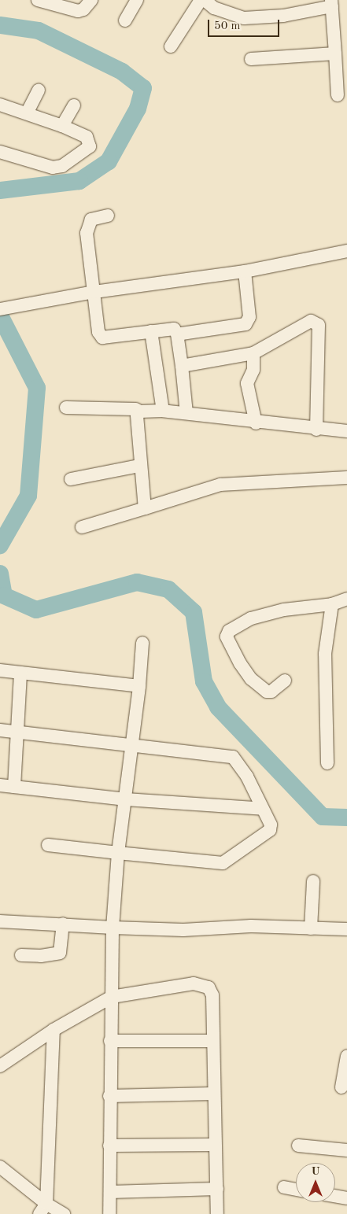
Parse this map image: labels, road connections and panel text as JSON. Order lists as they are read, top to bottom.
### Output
{
  "scale_bar": "50 m",
  "north": "top"
}
